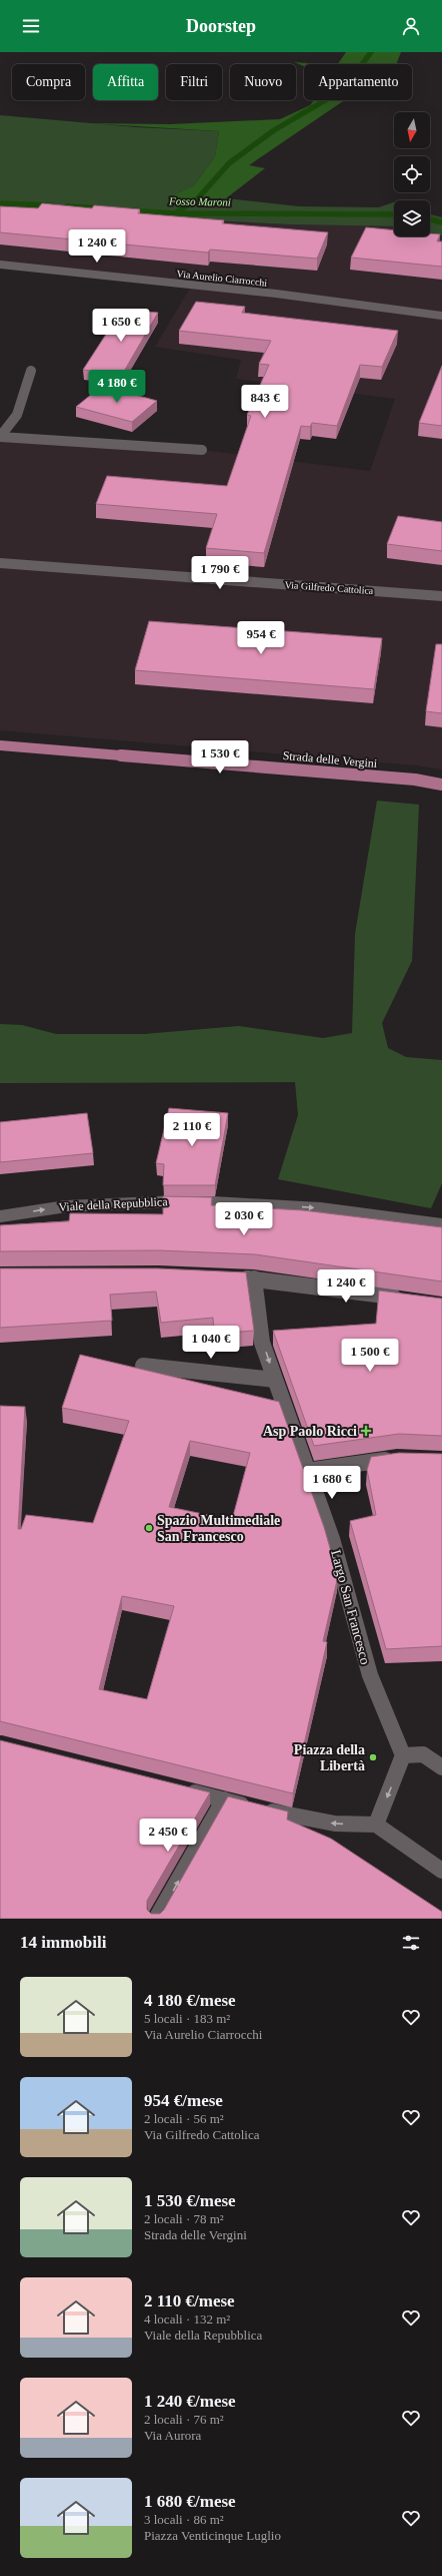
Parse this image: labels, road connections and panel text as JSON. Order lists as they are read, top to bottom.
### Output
{
  "streets": {
    "main road": ["Strada delle Vergini"],
    "street": [
      "Via Aurelio Ciarrocchi",
      "Via Gilfredo Cattolica",
      "Viale della Repubblica",
      "Largo San Francesco"
    ]
  },
  "water": ["Fosso Maroni"],
  "places": {
    "health": ["Asp Paolo Ricci"],
    "other": ["Spazio Multimediale San Francesco", "Piazza della Libertà"]
  },
  "north": "bottom",
  "page": {
    "header": "Doorstep",
    "chip": [
      "Compra",
      "Affitta",
      "Filtri",
      "Nuovo",
      "Appartamento"
    ],
    "price": [
      "1 240 €",
      "1 650 €",
      "4 180 €",
      "843 €",
      "1 790 €",
      "954 €",
      "1 530 €",
      "2 110 €",
      "2 030 €",
      "1 240 €",
      "1 040 €",
      "1 500 €",
      "1 680 €",
      "2 450 €"
    ],
    "heading": "14 immobili",
    "list": [
      {
        "name": "4 180 €/mese",
        "note": "5 locali · 183 m² · Via Aurelio Ciarrocchi"
      },
      {
        "name": "954 €/mese",
        "note": "2 locali · 56 m² · Via Gilfredo Cattolica"
      },
      {
        "name": "1 530 €/mese",
        "note": "2 locali · 78 m² · Strada delle Vergini"
      },
      {
        "name": "2 110 €/mese",
        "note": "4 locali · 132 m² · Viale della Repubblica"
      },
      {
        "name": "1 240 €/mese",
        "note": "2 locali · 76 m² · Via Aurora"
      },
      {
        "name": "1 680 €/mese",
        "note": "3 locali · 86 m² · Piazza Venticinque Luglio"
      }
    ]
  }
}
